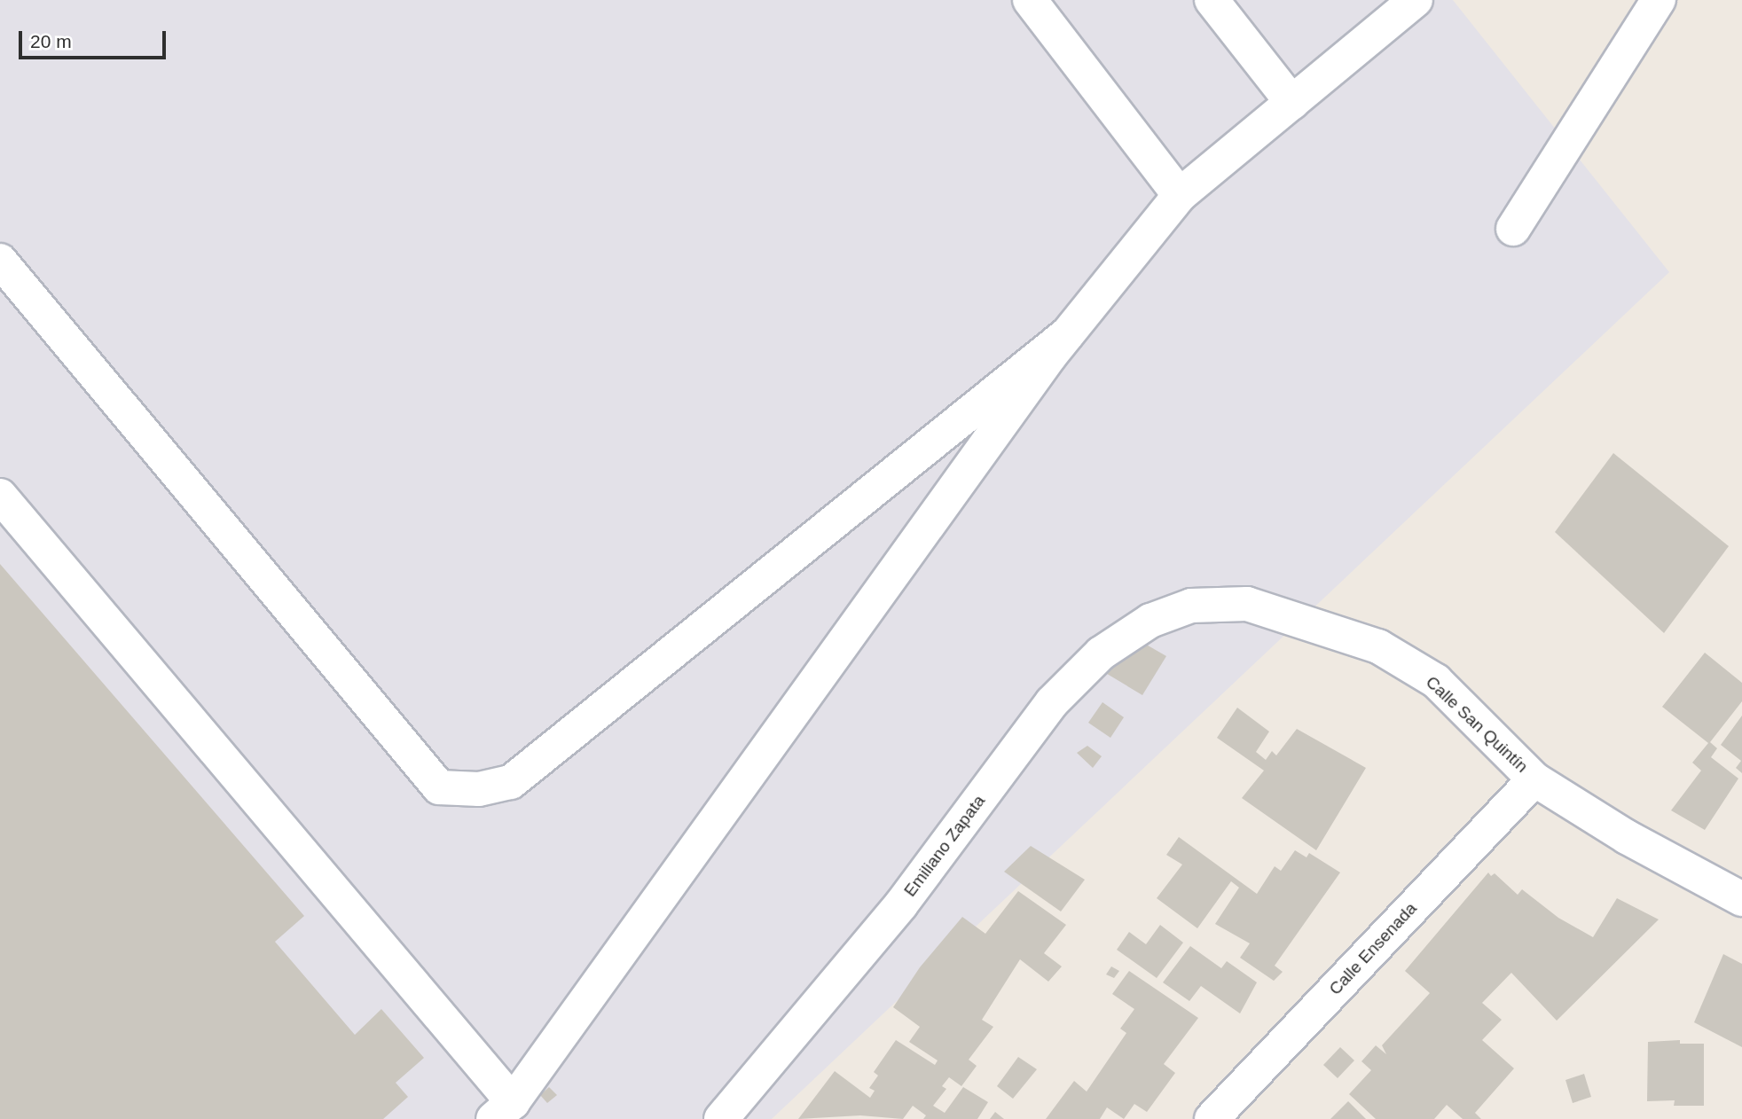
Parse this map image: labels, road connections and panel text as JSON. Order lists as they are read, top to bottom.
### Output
{
  "streets": {
    "street": ["Calle San Quintín", "Emiliano Zapata", "Calle Ensenada"]
  },
  "crossings": [
    ["Calle San Quintín", "Emiliano Zapata"],
    ["Calle San Quintín", "Calle Ensenada"]
  ],
  "scale_bar": "20 m"
}
